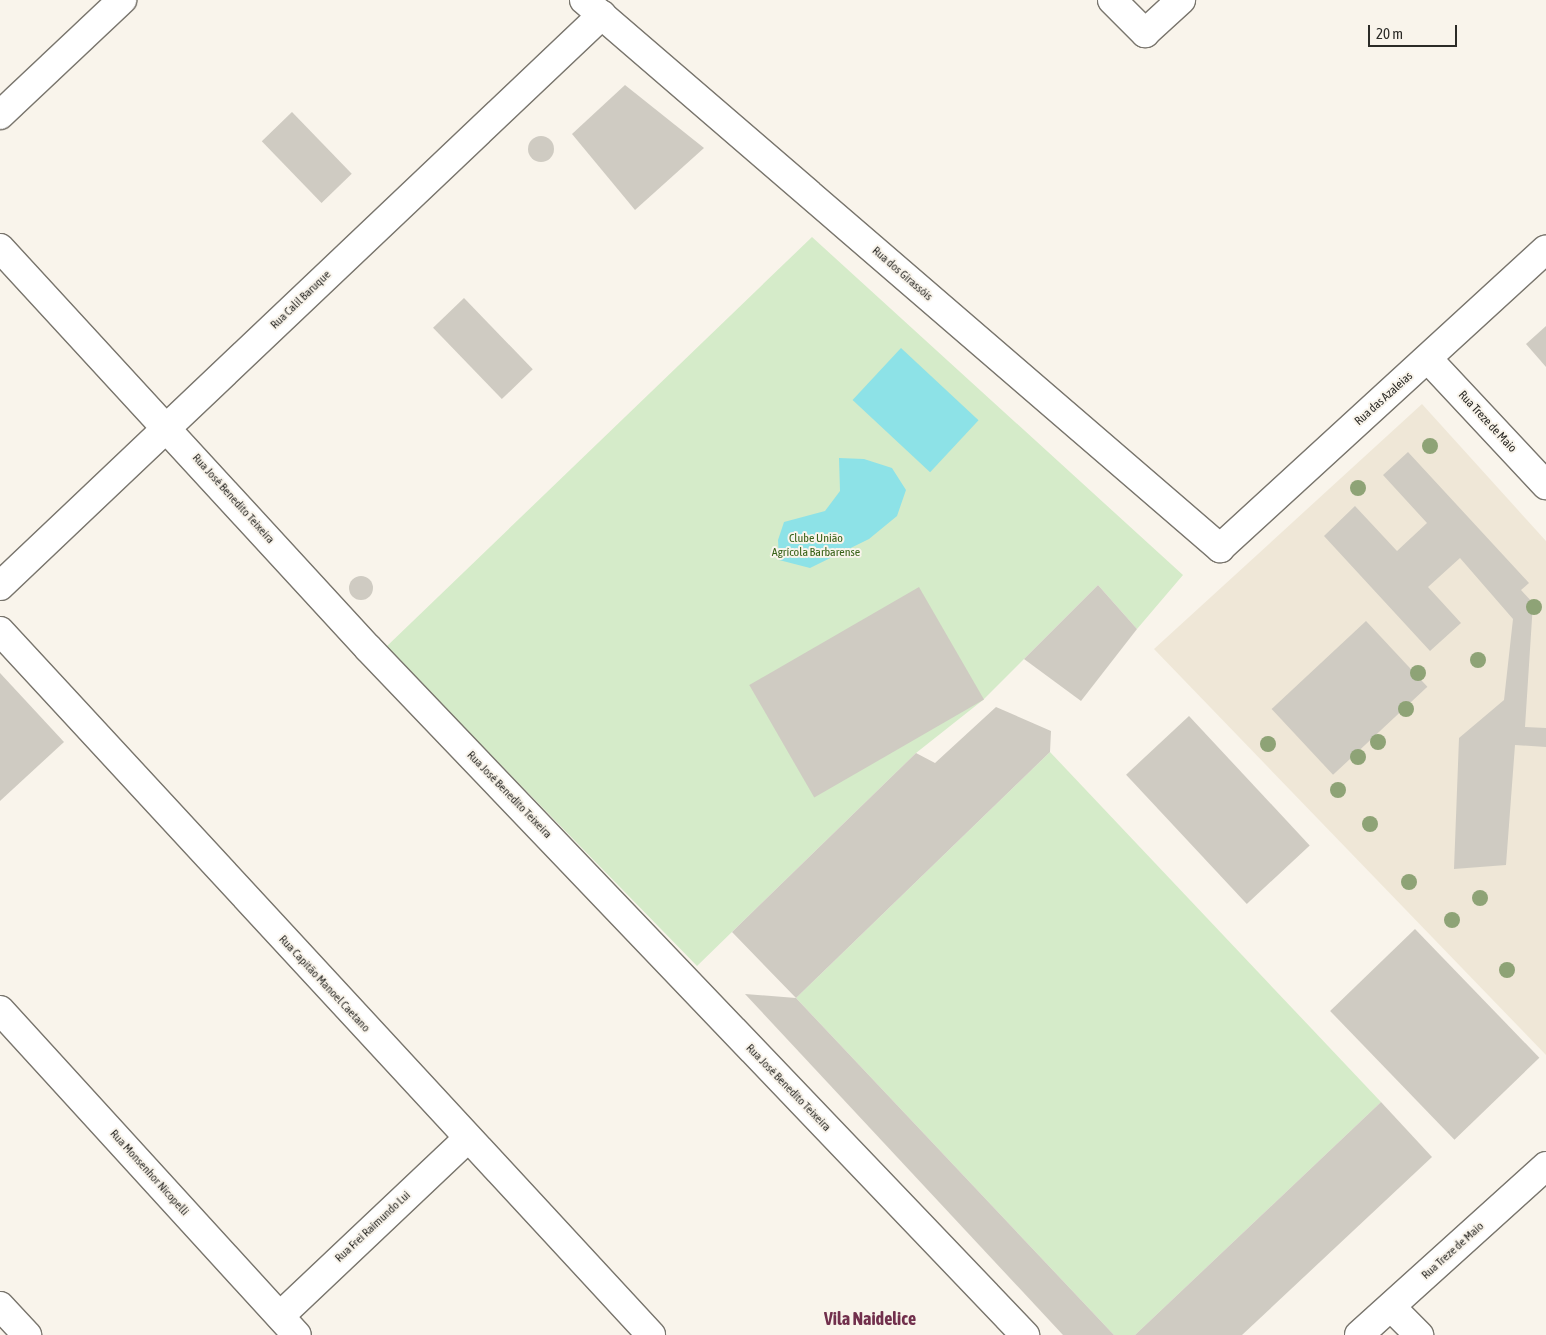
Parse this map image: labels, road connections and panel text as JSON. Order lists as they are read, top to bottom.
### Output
{
  "streets": {
    "street": [
      "Rua dos Girassóis",
      "Rua Calil Baruque",
      "Rua das Azaleias",
      "Rua Treze de Maio",
      "Rua José Benedito Teixeira",
      "Rua Capitão Manoel Caetano",
      "Rua Monsenhor Nicopelli",
      "Rua Frei Raimundo Lui"
    ]
  },
  "crossings": [
    ["Rua dos Girassóis", "Rua Calil Baruque"],
    ["Rua dos Girassóis", "Rua das Azaleias"],
    ["Rua Calil Baruque", "Rua José Benedito Teixeira"],
    ["Rua das Azaleias", "Rua Treze de Maio"],
    ["Rua Capitão Manoel Caetano", "Rua Frei Raimundo Lui"],
    ["Rua Monsenhor Nicopelli", "Rua Frei Raimundo Lui"]
  ],
  "districts": ["Vila Naidelice"],
  "parks": ["Clube União Agrícola Barbarense"],
  "scale_bar": "20 m"
}
